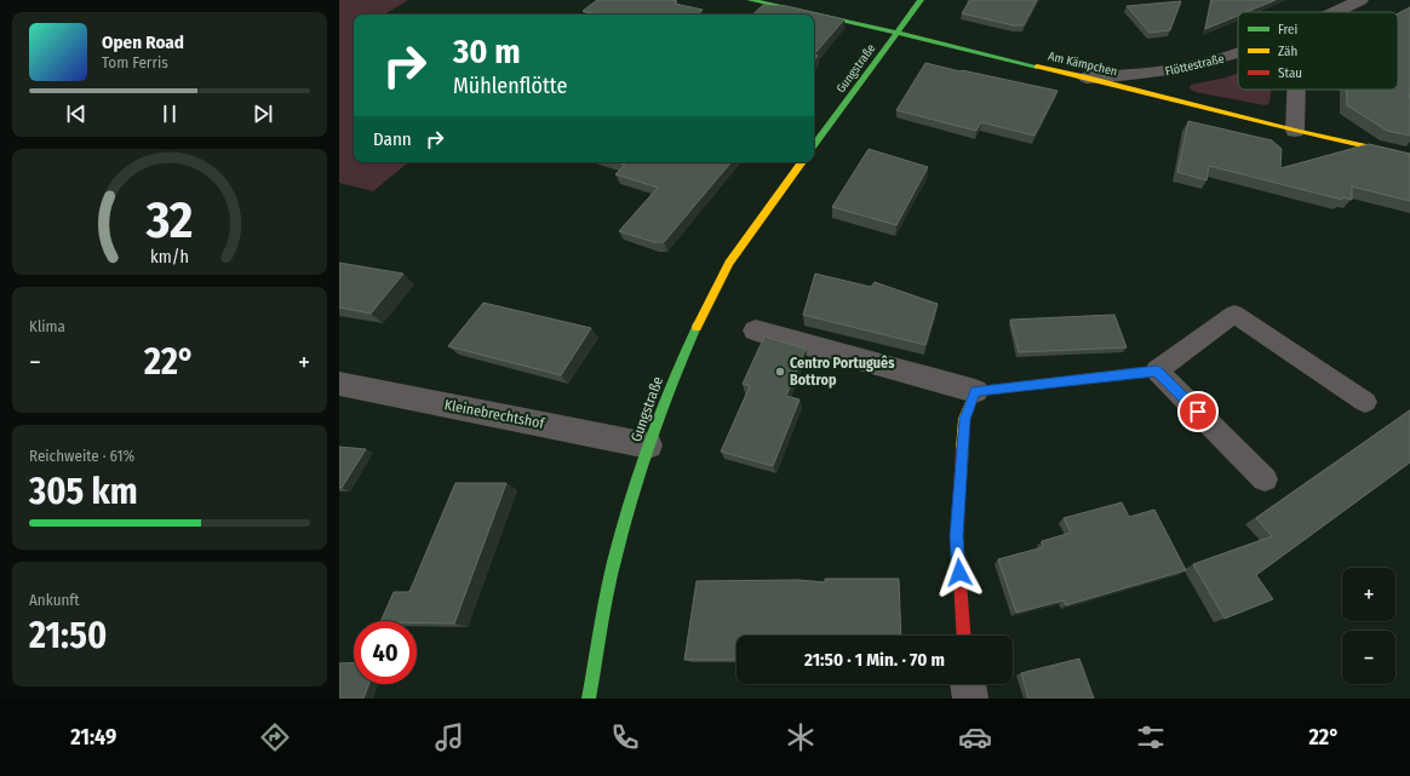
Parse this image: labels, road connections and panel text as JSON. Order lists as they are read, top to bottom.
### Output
{
  "streets": {
    "street": [
      "Am Kämpchen",
      "Flöttestraße",
      "Gungstraße",
      "Kleinebrechtshof"
    ]
  },
  "crossings": [
    ["Am Kämpchen", "Flöttestraße"],
    ["Am Kämpchen", "Gungstraße"],
    ["Gungstraße", "Kleinebrechtshof"]
  ],
  "places": ["Centro Português Bottrop"],
  "legend": ["Frei", "Zäh", "Stau"],
  "page": {
    "turn": ["30 m", "Mühlenflötte"],
    "song": ["Open Road", "Tom Ferris"],
    "then": "Dann",
    "tile": [
      "Klima",
      ["Reichweite · 61%", "305 km"],
      ["Ankunft", "21:50"]
    ],
    "heat": ["−", "22°", "+"],
    "map_buttons": ["+", "−"],
    "limit": "40",
    "trip": "21:50 · 1 Min. · 70 m",
    "tabs": ["21:49", "22°"],
    "gauge": ["32", "km/h"]
  }
}
